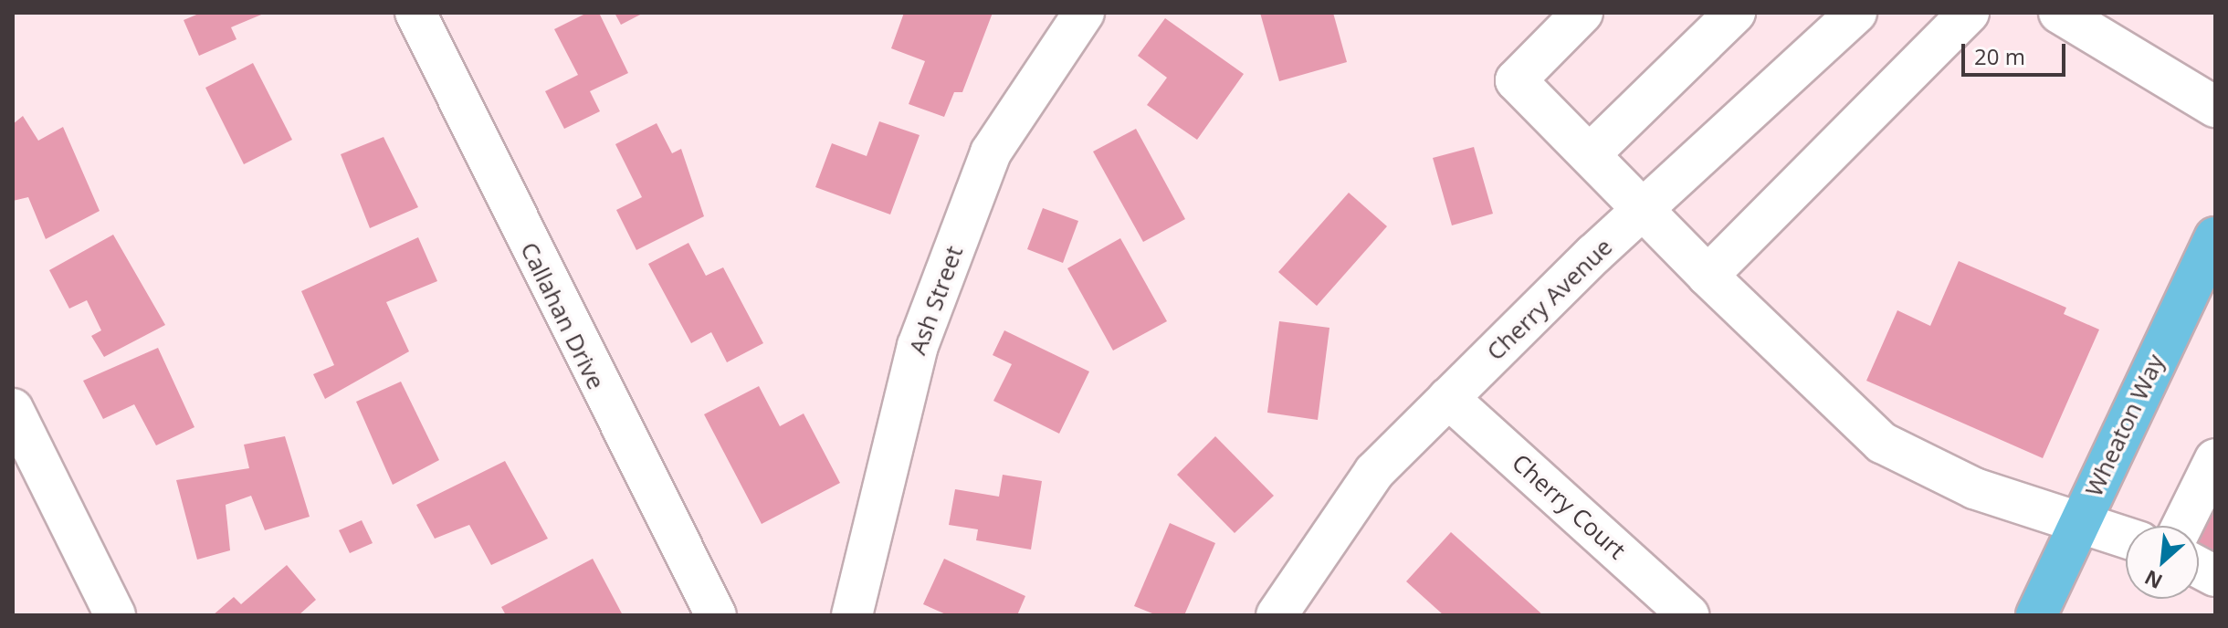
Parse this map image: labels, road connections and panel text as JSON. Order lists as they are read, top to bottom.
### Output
{
  "streets": {
    "main road": ["Wheaton Way"],
    "street": [
      "Cherry Avenue",
      "Ash Street",
      "Callahan Drive",
      "Cherry Court"
    ]
  },
  "crossings": [
    ["Cherry Avenue", "Cherry Court"]
  ],
  "scale_bar": "20 m",
  "north": "bottom left"
}
